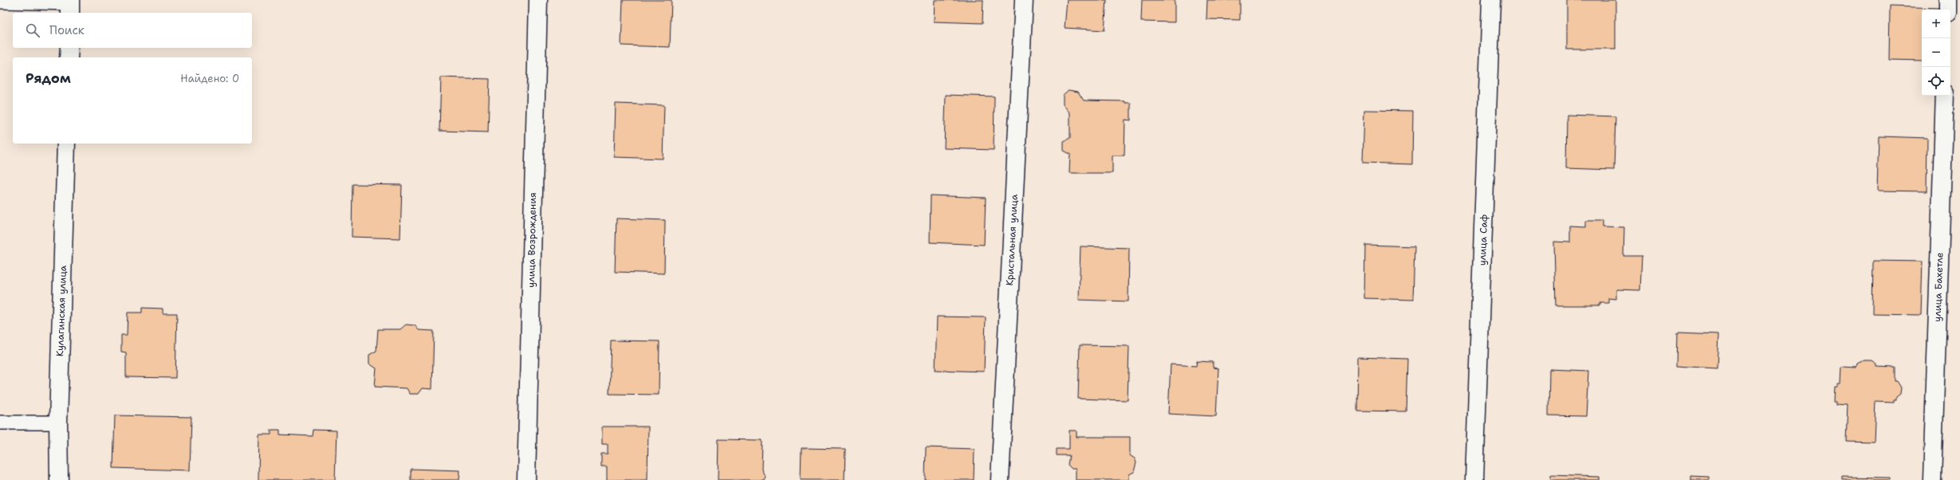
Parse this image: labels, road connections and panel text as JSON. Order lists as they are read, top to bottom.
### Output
{
  "streets": {
    "street": [
      "улица Возрождения",
      "Кристальная улица",
      "улица Саф",
      "улица Бахетле",
      "Кулагинская улица"
    ]
  },
  "page": {
    "map_buttons": ["+", "−"],
    "search": "Поиск",
    "heading": ["Рядом", "Найдено: 0"]
  }
}
